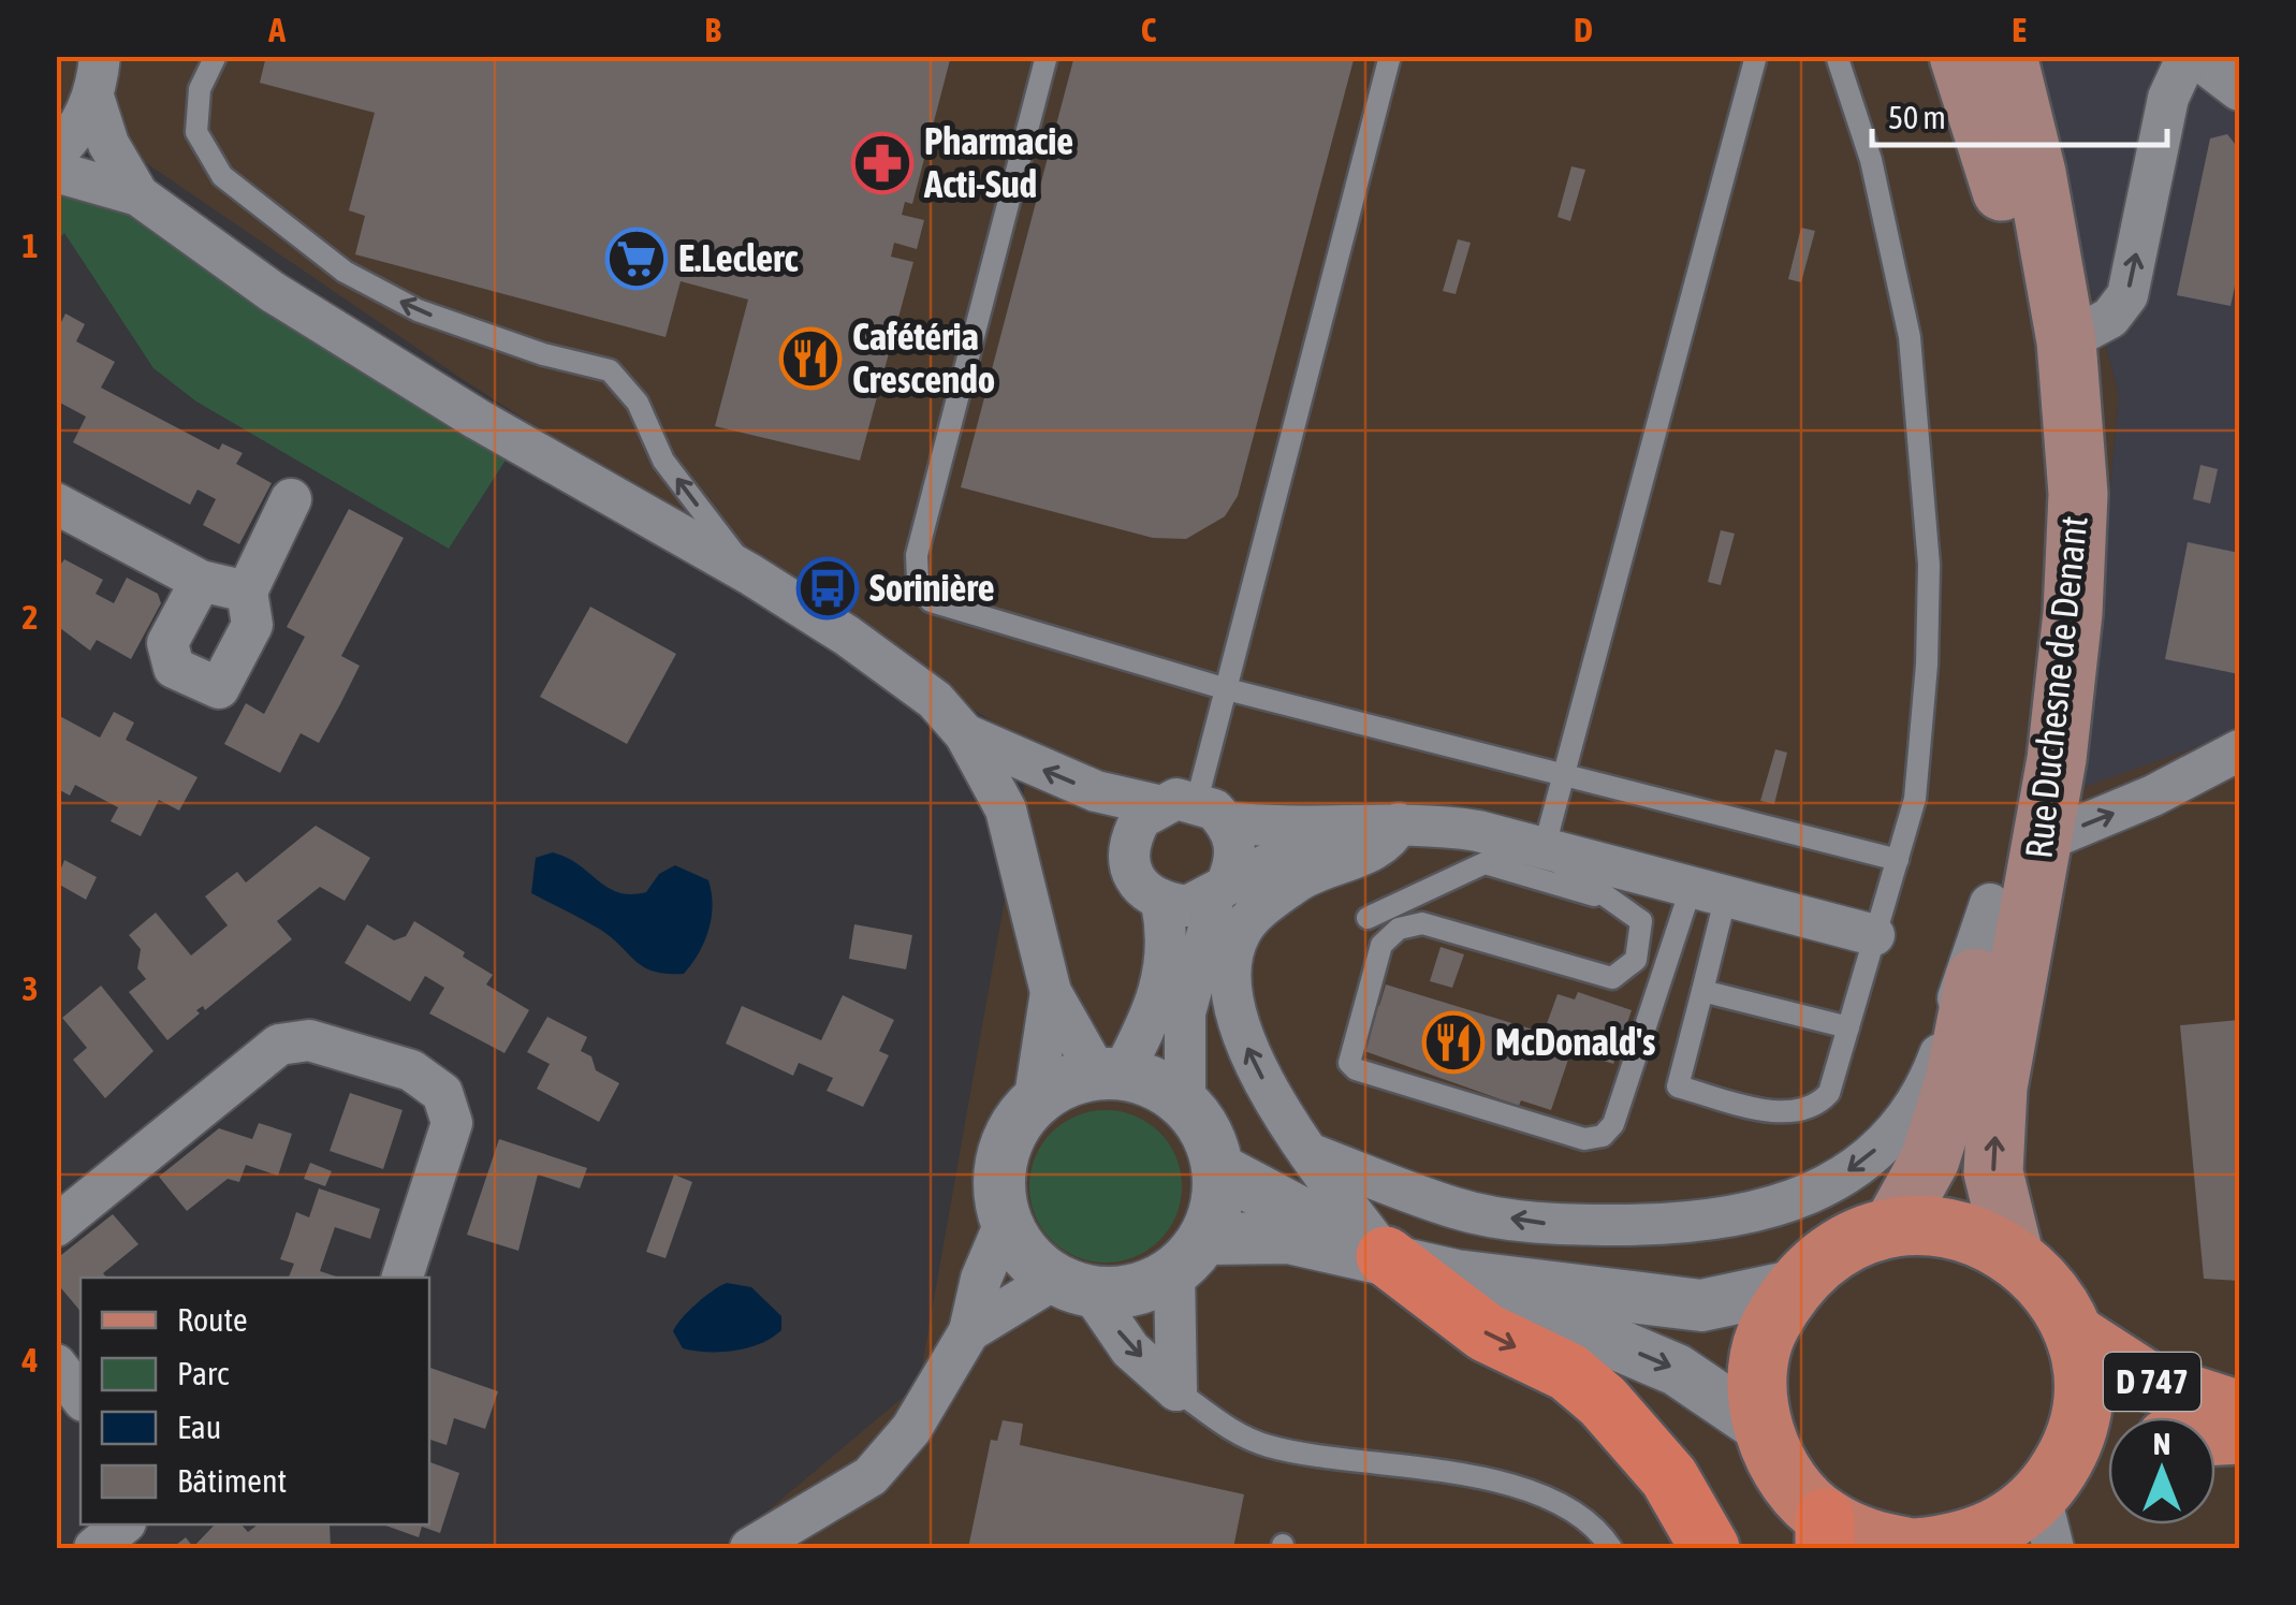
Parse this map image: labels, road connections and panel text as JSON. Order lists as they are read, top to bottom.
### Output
{
  "streets": {
    "main road": ["Rue Duchesne de Denant", "D 747"]
  },
  "crossings": [
    ["Rue Duchesne de Denant", "D 747"]
  ],
  "places": {
    "pharmacy": ["Pharmacie Acti-Sud"],
    "supermarket": ["E.Leclerc"],
    "restaurant": ["Cafétéria Crescendo", "McDonald's"],
    "bus stop": ["Sorinière"]
  },
  "legend": [
    "Route",
    "Parc",
    "Eau",
    "Bâtiment"
  ],
  "scale_bar": "50 m",
  "north": "top",
  "grid": {
    "columns": [
      "A",
      "B",
      "C",
      "D",
      "E"
    ],
    "rows": [
      "1",
      "2",
      "3",
      "4"
    ]
  }
}
